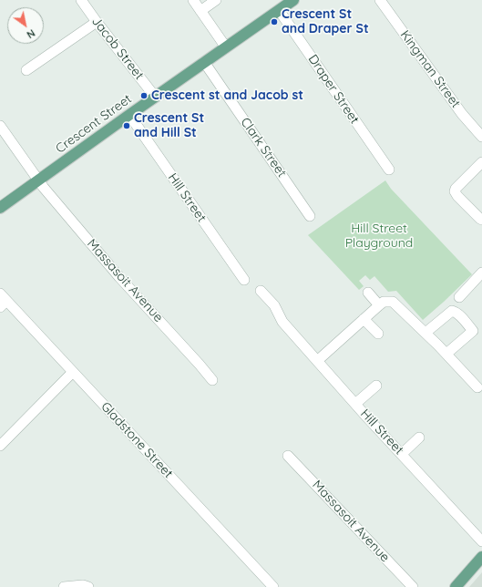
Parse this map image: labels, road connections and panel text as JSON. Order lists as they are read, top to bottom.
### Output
{
  "streets": {
    "main road": ["Crescent Street"],
    "street": [
      "Jacob Street",
      "Kingman Street",
      "Draper Street",
      "Clark Street",
      "Hill Street",
      "Massasoit Avenue",
      "Gladstone Street"
    ]
  },
  "crossings": [
    ["Jacob Street", "Crescent Street"],
    ["Draper Street", "Crescent Street"],
    ["Crescent Street", "Clark Street"],
    ["Crescent Street", "Hill Street"],
    ["Crescent Street", "Massasoit Avenue"]
  ],
  "parks": ["Hill Street Playground"],
  "places": ["Crescent St and Draper St", "Crescent st and Jacob st", "Crescent St and Hill St"],
  "north": "bottom right"
}
